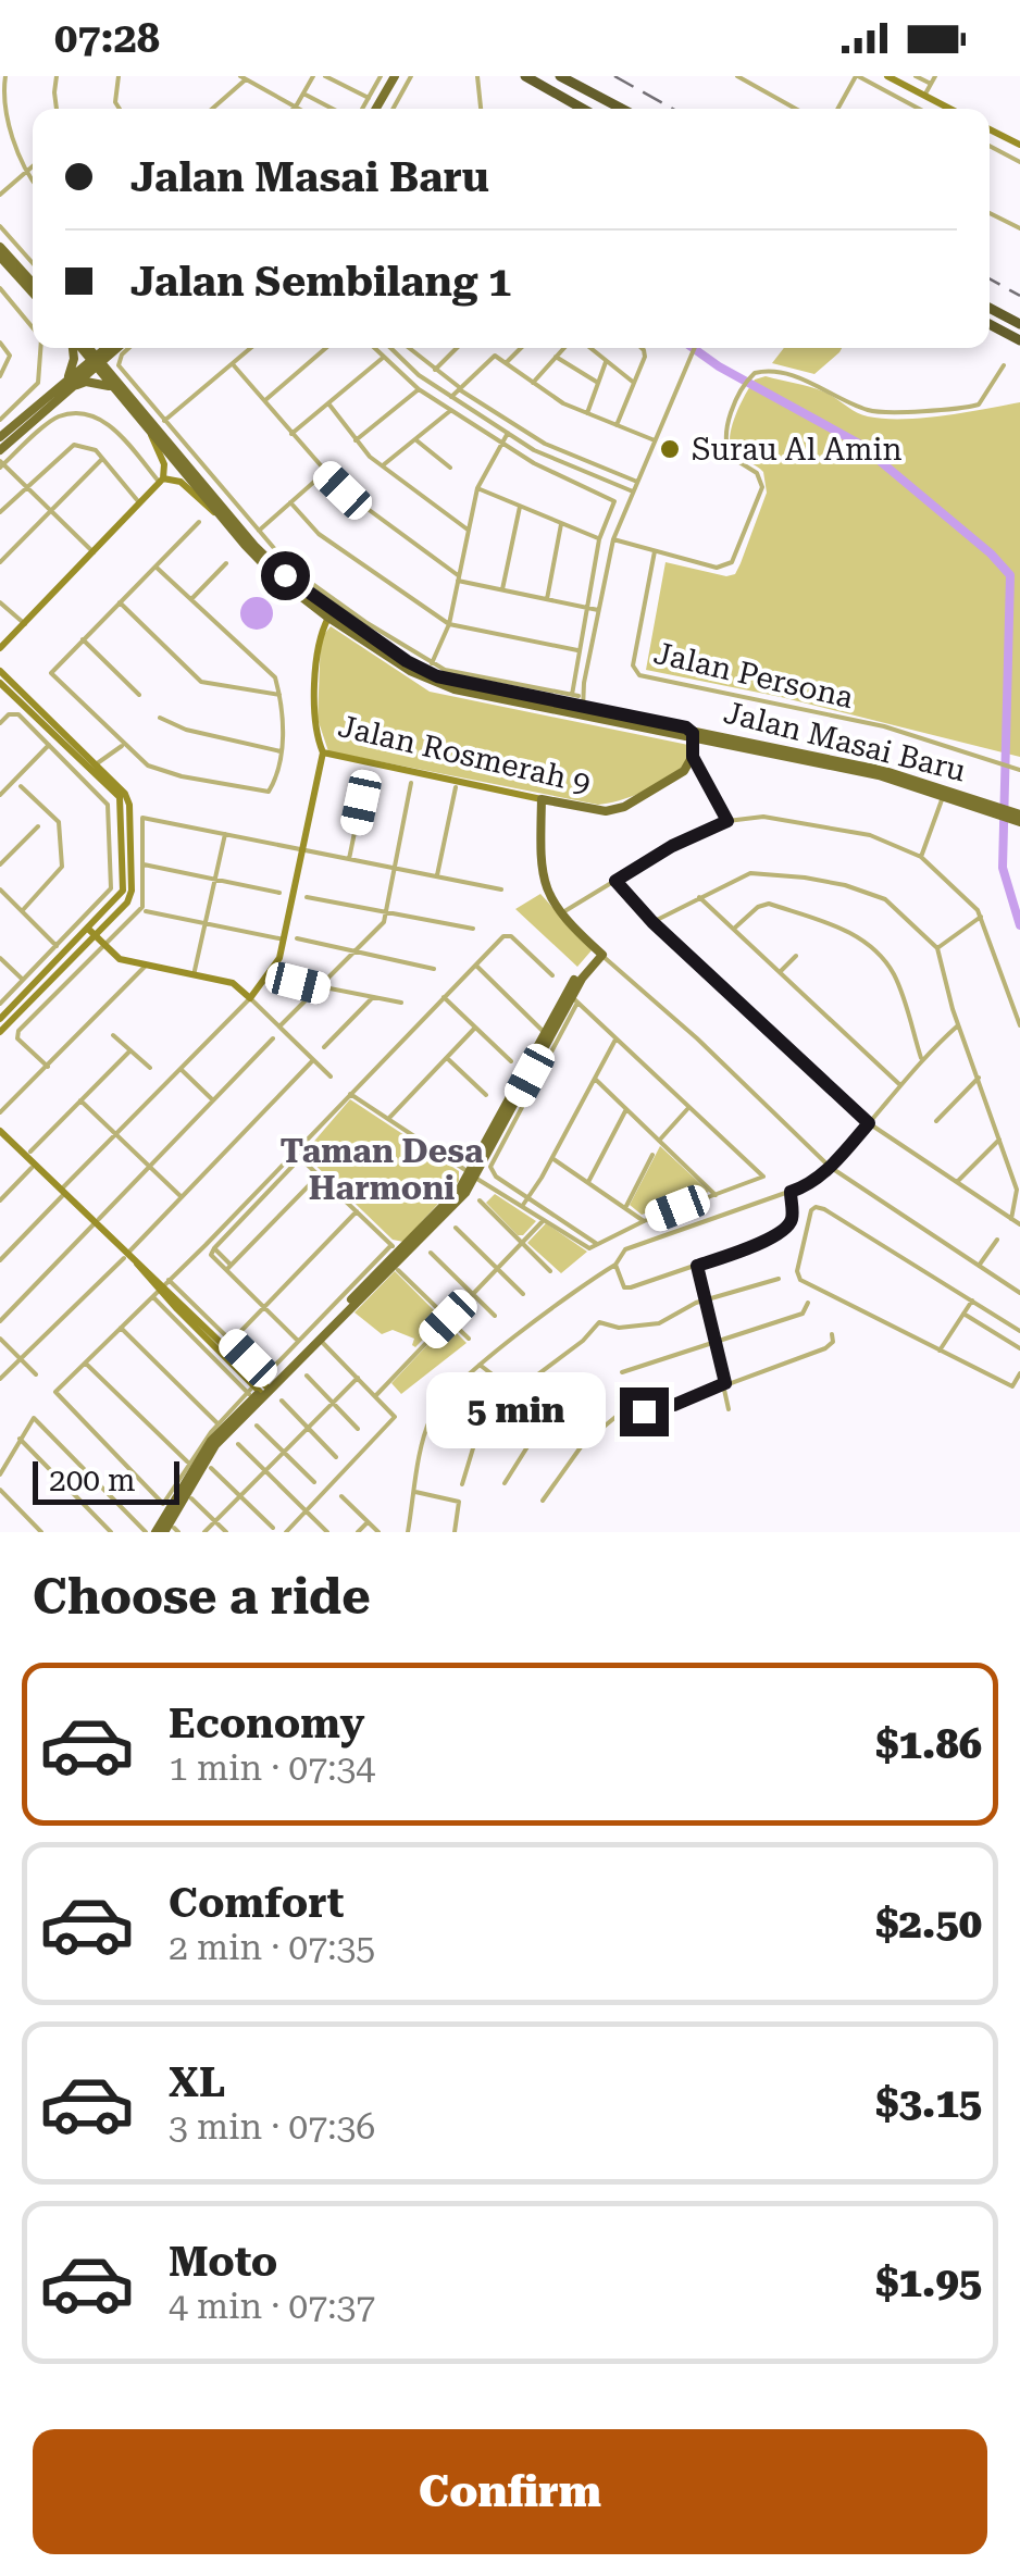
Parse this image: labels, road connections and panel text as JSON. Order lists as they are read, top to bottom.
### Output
{
  "streets": {
    "main road": ["Jalan Masai Baru", "Jalan Rosmerah 9"],
    "street": ["Jalan Persona"]
  },
  "crossings": [
    ["Jalan Masai Baru", "Jalan Rosmerah 9"]
  ],
  "districts": ["Taman Desa Harmoni"],
  "places": ["Surau Al Amin"],
  "scale_bar": "200 m",
  "page": {
    "status": "07:28",
    "banner": ["Jalan Masai Baru", "Jalan Sembilang 1"],
    "bubble": "5 min",
    "scale": "200 m",
    "heading": "Choose a ride",
    "list": [
      {
        "name": "Economy",
        "note": "1 min · 07:34",
        "value": "$1.86"
      },
      {
        "name": "Comfort",
        "note": "2 min · 07:35",
        "value": "$2.50"
      },
      {
        "name": "XL",
        "note": "3 min · 07:36",
        "value": "$3.15"
      },
      {
        "name": "Moto",
        "note": "4 min · 07:37",
        "value": "$1.95"
      }
    ],
    "buttons": "Confirm"
  }
}
